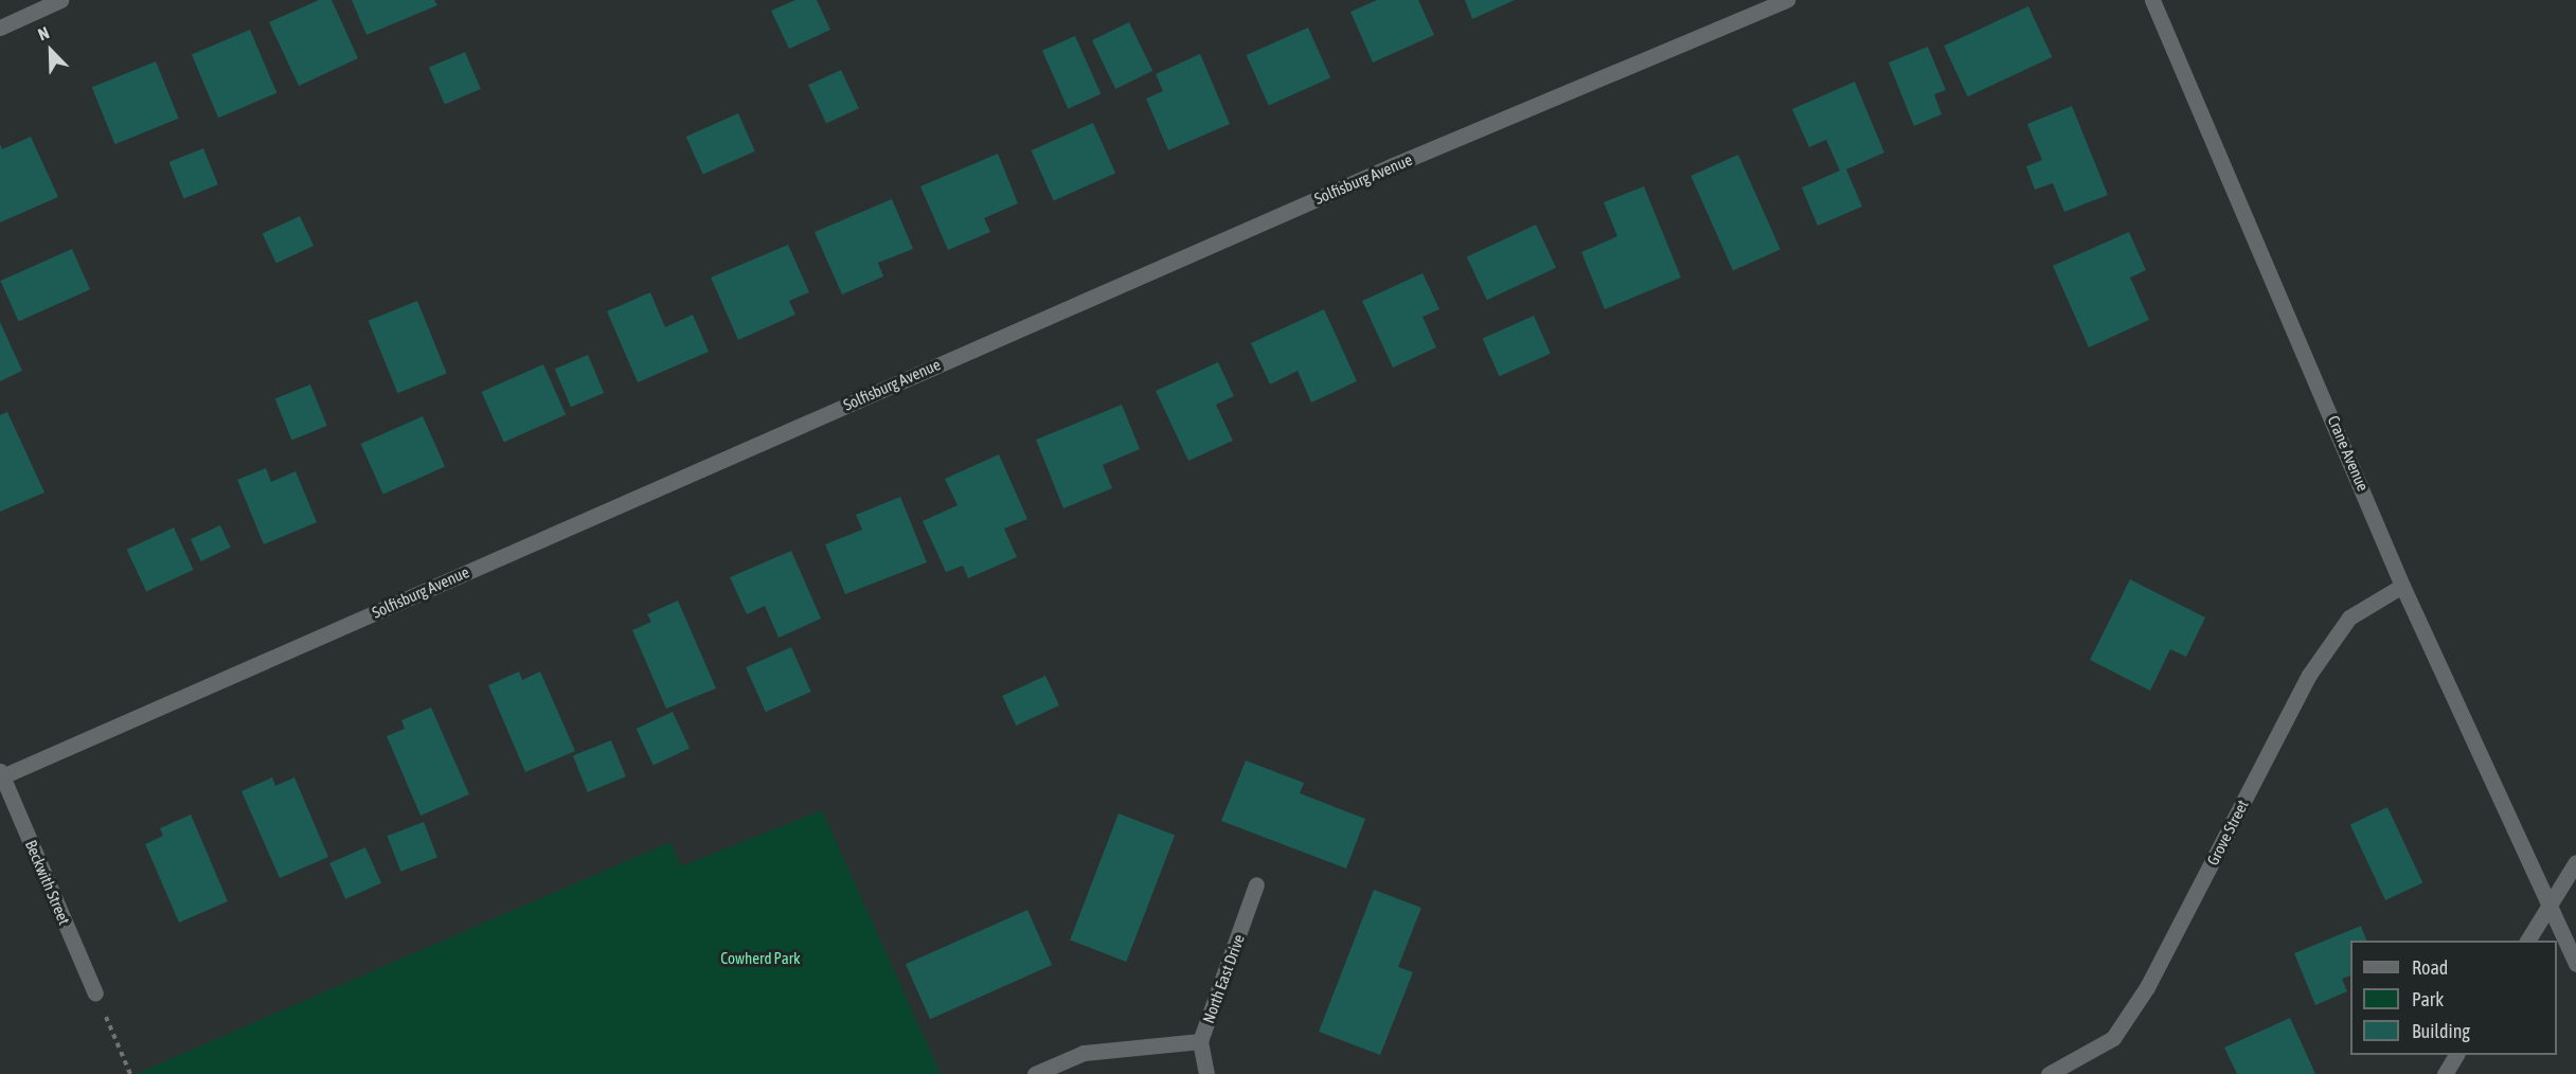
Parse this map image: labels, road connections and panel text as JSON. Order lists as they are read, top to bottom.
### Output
{
  "streets": {
    "street": [
      "Solfisburg Avenue",
      "Crane Avenue",
      "Grove Street",
      "Beckwith Street",
      "North East Drive"
    ]
  },
  "crossings": [
    ["Solfisburg Avenue", "Beckwith Street"],
    ["Crane Avenue", "Grove Street"]
  ],
  "parks": ["Cowherd Park"],
  "legend": ["Road", "Park", "Building"],
  "north": "top left"
}
